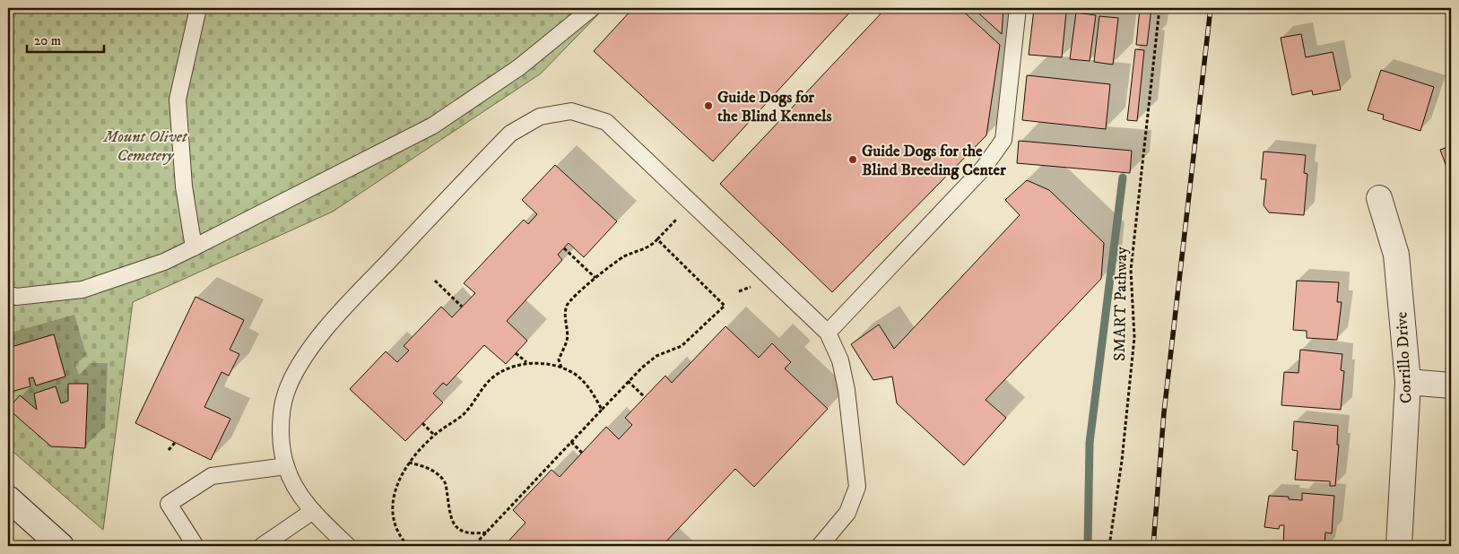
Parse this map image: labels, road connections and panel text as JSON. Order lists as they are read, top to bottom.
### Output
{
  "streets": {
    "street": ["Corrillo Drive"],
    "path": ["SMART Pathway"]
  },
  "parks": ["Mount Olivet Cemetery"],
  "places": ["Guide Dogs for the Blind Kennels", "Guide Dogs for the Blind Breeding Center"],
  "scale_bar": "20 m"
}
